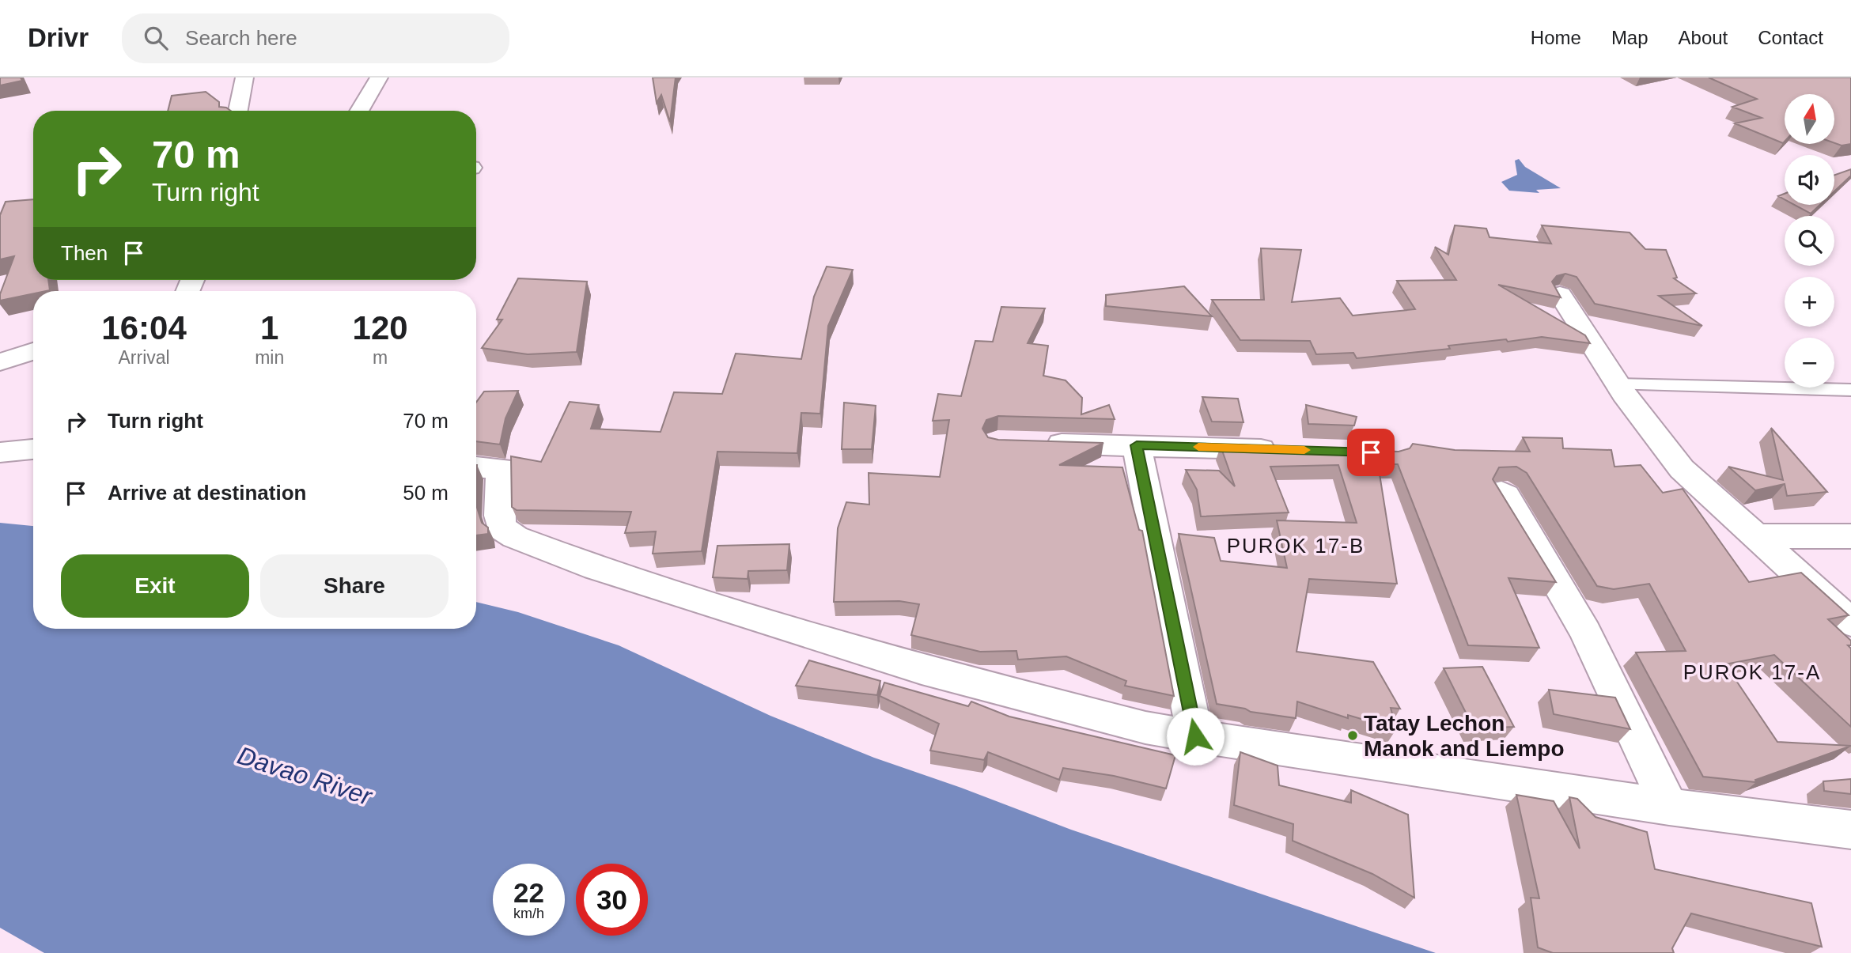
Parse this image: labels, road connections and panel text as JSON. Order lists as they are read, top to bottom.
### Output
{
  "districts": ["PUROK 17-B", "PUROK 17-A"],
  "water": ["Davao River"],
  "places": ["Tatay Lechon Manok and Liempo"],
  "north": "top",
  "page": {
    "header": "Drivr",
    "search": "Search here",
    "nav": [
      "Home",
      "Map",
      "About",
      "Contact"
    ],
    "map_buttons": ["+", "−"],
    "turn": ["70 m", "Turn right"],
    "then": "Then",
    "eta": [
      "16:04",
      "Arrival",
      "1",
      "min",
      "120",
      "m"
    ],
    "list": [
      {
        "name": "Turn right",
        "value": "70 m"
      },
      {
        "name": "Arrive at destination",
        "value": "50 m"
      }
    ],
    "buttons": ["Exit", "Share"],
    "speed": "22 km/h",
    "limit": "30"
  }
}
